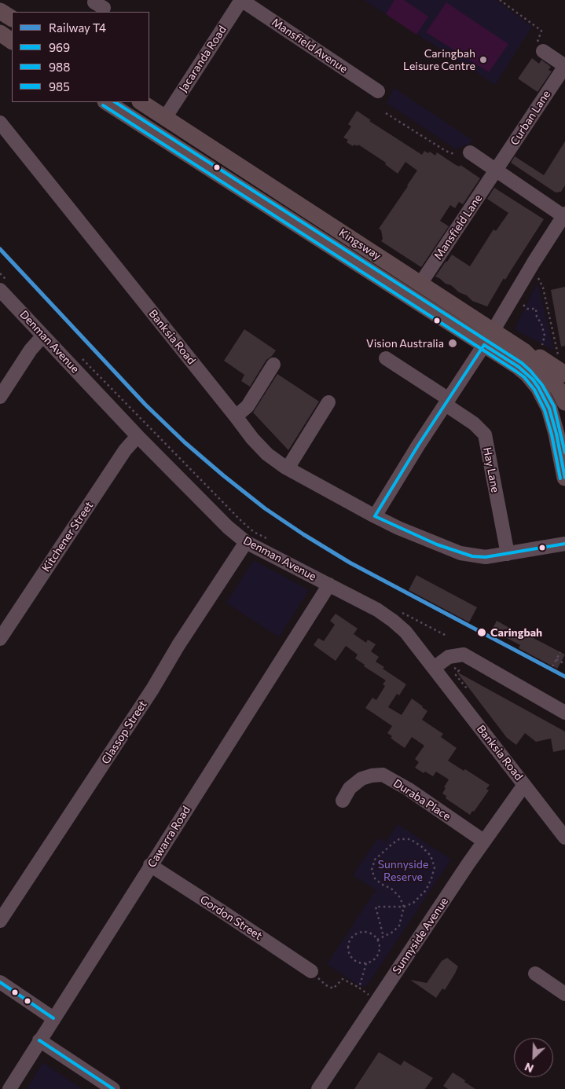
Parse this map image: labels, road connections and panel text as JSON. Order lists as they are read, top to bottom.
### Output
{
  "streets": {
    "main road": ["Kingsway"],
    "street": [
      "Mansfield Avenue",
      "Jacaranda Road",
      "Curban Lane",
      "Mansfield Lane",
      "Banksia Road",
      "Denman Avenue",
      "Hay Lane",
      "Kitchener Street",
      "Glassop Street",
      "Duraba Place",
      "Cawarra Road",
      "Gordon Street",
      "Sunnyside Avenue"
    ]
  },
  "crossings": [
    ["Mansfield Avenue", "Jacaranda Road"],
    ["Jacaranda Road", "Kingsway"],
    ["Curban Lane", "Mansfield Lane"],
    ["Mansfield Lane", "Kingsway"],
    ["Banksia Road", "Denman Avenue"],
    ["Banksia Road", "Hay Lane"],
    ["Banksia Road", "Sunnyside Avenue"],
    ["Denman Avenue", "Kitchener Street"],
    ["Denman Avenue", "Glassop Street"],
    ["Denman Avenue", "Cawarra Road"],
    ["Duraba Place", "Sunnyside Avenue"],
    ["Cawarra Road", "Gordon Street"]
  ],
  "parks": ["Sunnyside Reserve"],
  "places": ["Caringbah Leisure Centre", "Vision Australia", "Caringbah"],
  "lines": [
    "transit line 985",
    "transit line 988",
    "rail line T4",
    "transit line 969"
  ],
  "legend": [
    "Railway T4",
    "969",
    "988",
    "985"
  ],
  "north": "bottom left"
}
